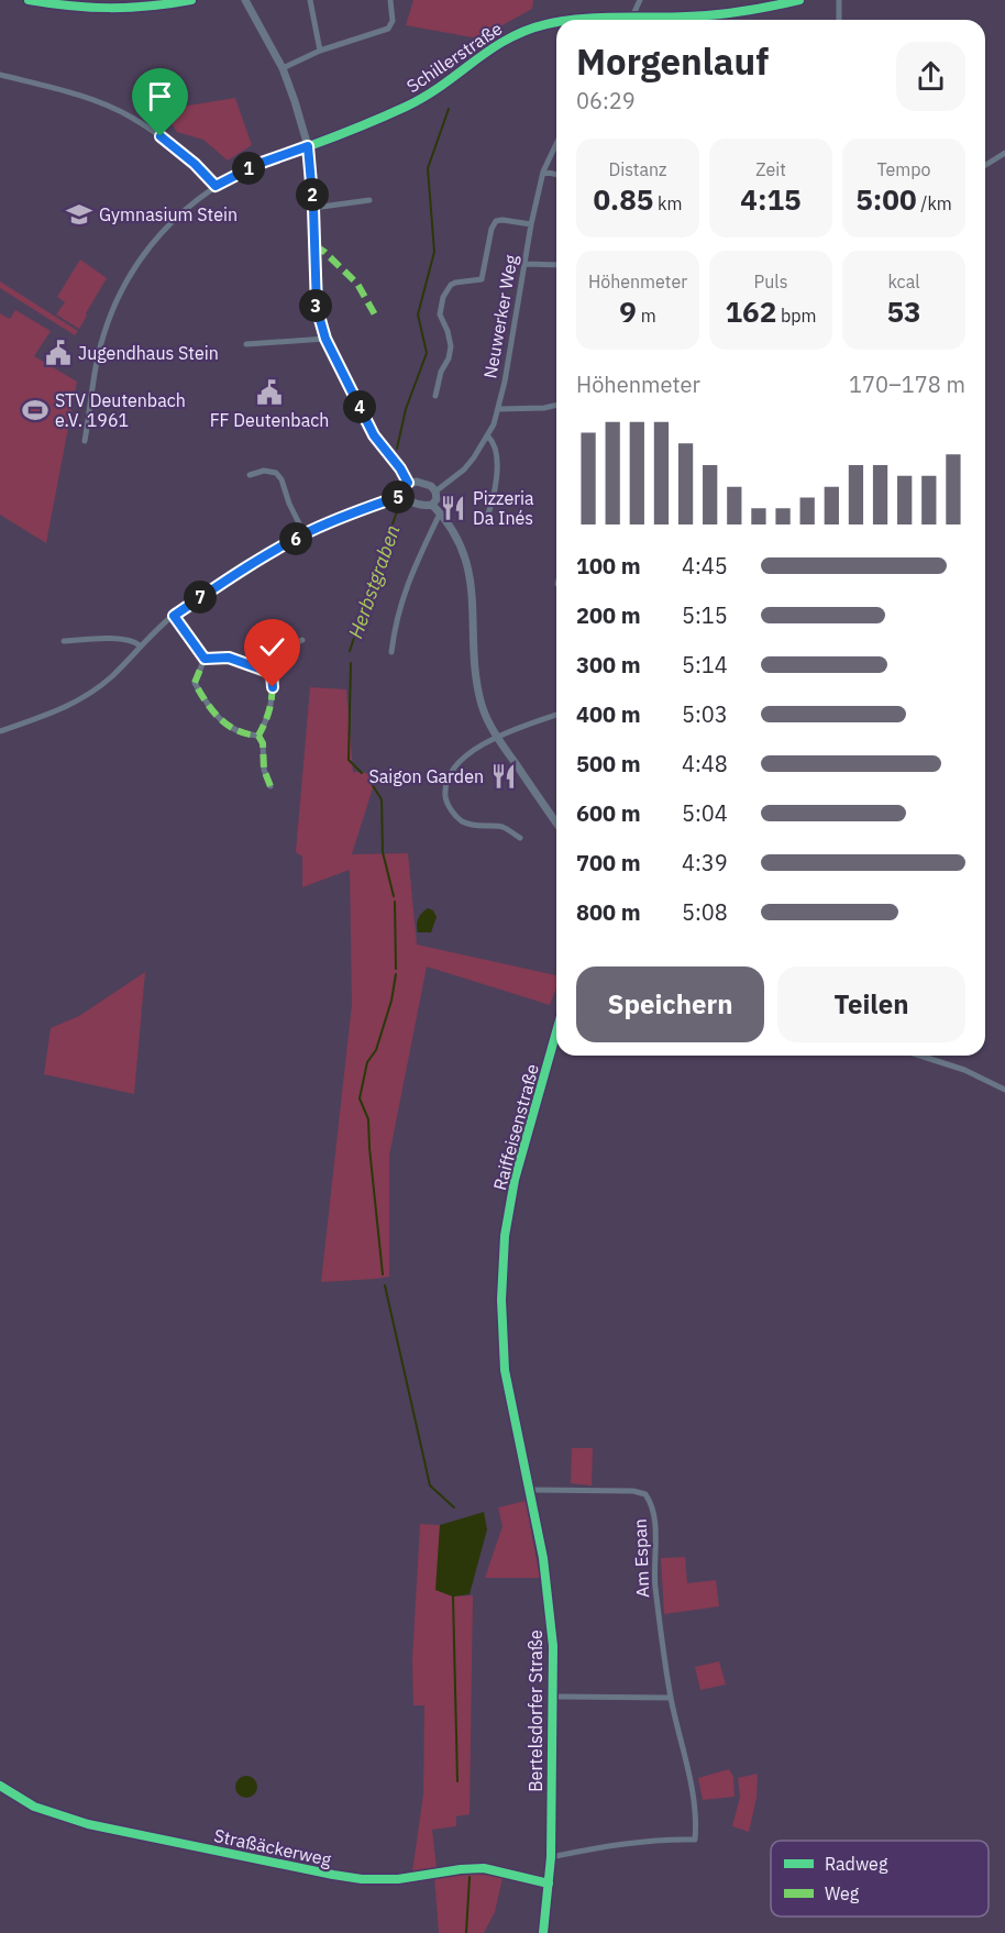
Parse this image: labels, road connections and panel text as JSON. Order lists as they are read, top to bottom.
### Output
{
  "streets": {
    "street": [
      "Schillerstraße",
      "Neuwerker Weg",
      "Raiffeisenstraße",
      "Am Espan",
      "Bertelsdorfer Straße",
      "Straßäckerweg"
    ]
  },
  "crossings": [
    ["Raiffeisenstraße", "Bertelsdorfer Straße"],
    ["Am Espan", "Bertelsdorfer Straße"],
    ["Bertelsdorfer Straße", "Straßäckerweg"]
  ],
  "water": ["Herbstgraben"],
  "places": {
    "school or university": ["Gymnasium Stein"],
    "public building": ["Jugendhaus Stein", "FF Deutenbach"],
    "sports": ["STV Deutenbach e.V. 1961"],
    "restaurant": ["Pizzeria Da Inés", "Saigon Garden"]
  },
  "legend": ["Radweg", "Weg"],
  "page": {
    "heading": ["Morgenlauf", "06:29"],
    "stats": [
      ["Distanz", "0.85 km"],
      ["Zeit", "4:15"],
      ["Tempo", "5:00 /km"],
      ["Höhenmeter", "9 m"],
      ["Puls", "162 bpm"],
      ["kcal", "53"]
    ],
    "pins": [
      "1",
      "2",
      "3",
      "4",
      "5",
      "6",
      "7"
    ],
    "chart": ["Höhenmeter", "170–178 m"],
    "list": [
      {
        "name": "100 m",
        "note": "4:45"
      },
      {
        "name": "200 m",
        "note": "5:15"
      },
      {
        "name": "300 m",
        "note": "5:14"
      },
      {
        "name": "400 m",
        "note": "5:03"
      },
      {
        "name": "500 m",
        "note": "4:48"
      },
      {
        "name": "600 m",
        "note": "5:04"
      },
      {
        "name": "700 m",
        "note": "4:39"
      },
      {
        "name": "800 m",
        "note": "5:08"
      }
    ],
    "buttons": ["Speichern", "Teilen"]
  }
}
